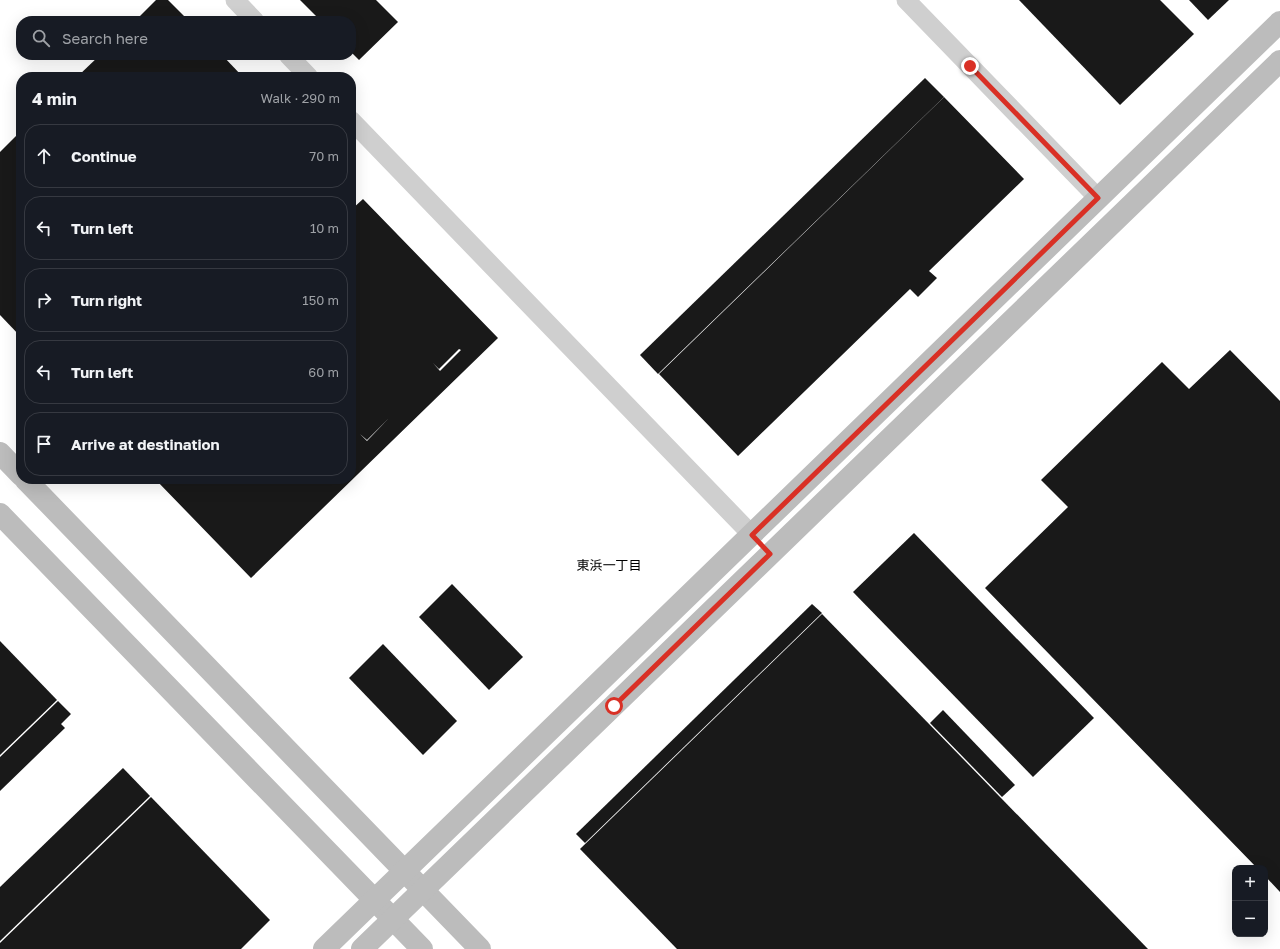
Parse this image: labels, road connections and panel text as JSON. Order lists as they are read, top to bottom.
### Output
{
  "districts": ["東浜一丁目"],
  "page": {
    "search": "Search here",
    "heading": ["4 min", "Walk · 290 m"],
    "list": [
      ["Continue", "70 m"],
      ["Turn left", "10 m"],
      ["Turn right", "150 m"],
      ["Turn left", "60 m"],
      "Arrive at destination"
    ],
    "map_buttons": ["+", "−"]
  }
}
